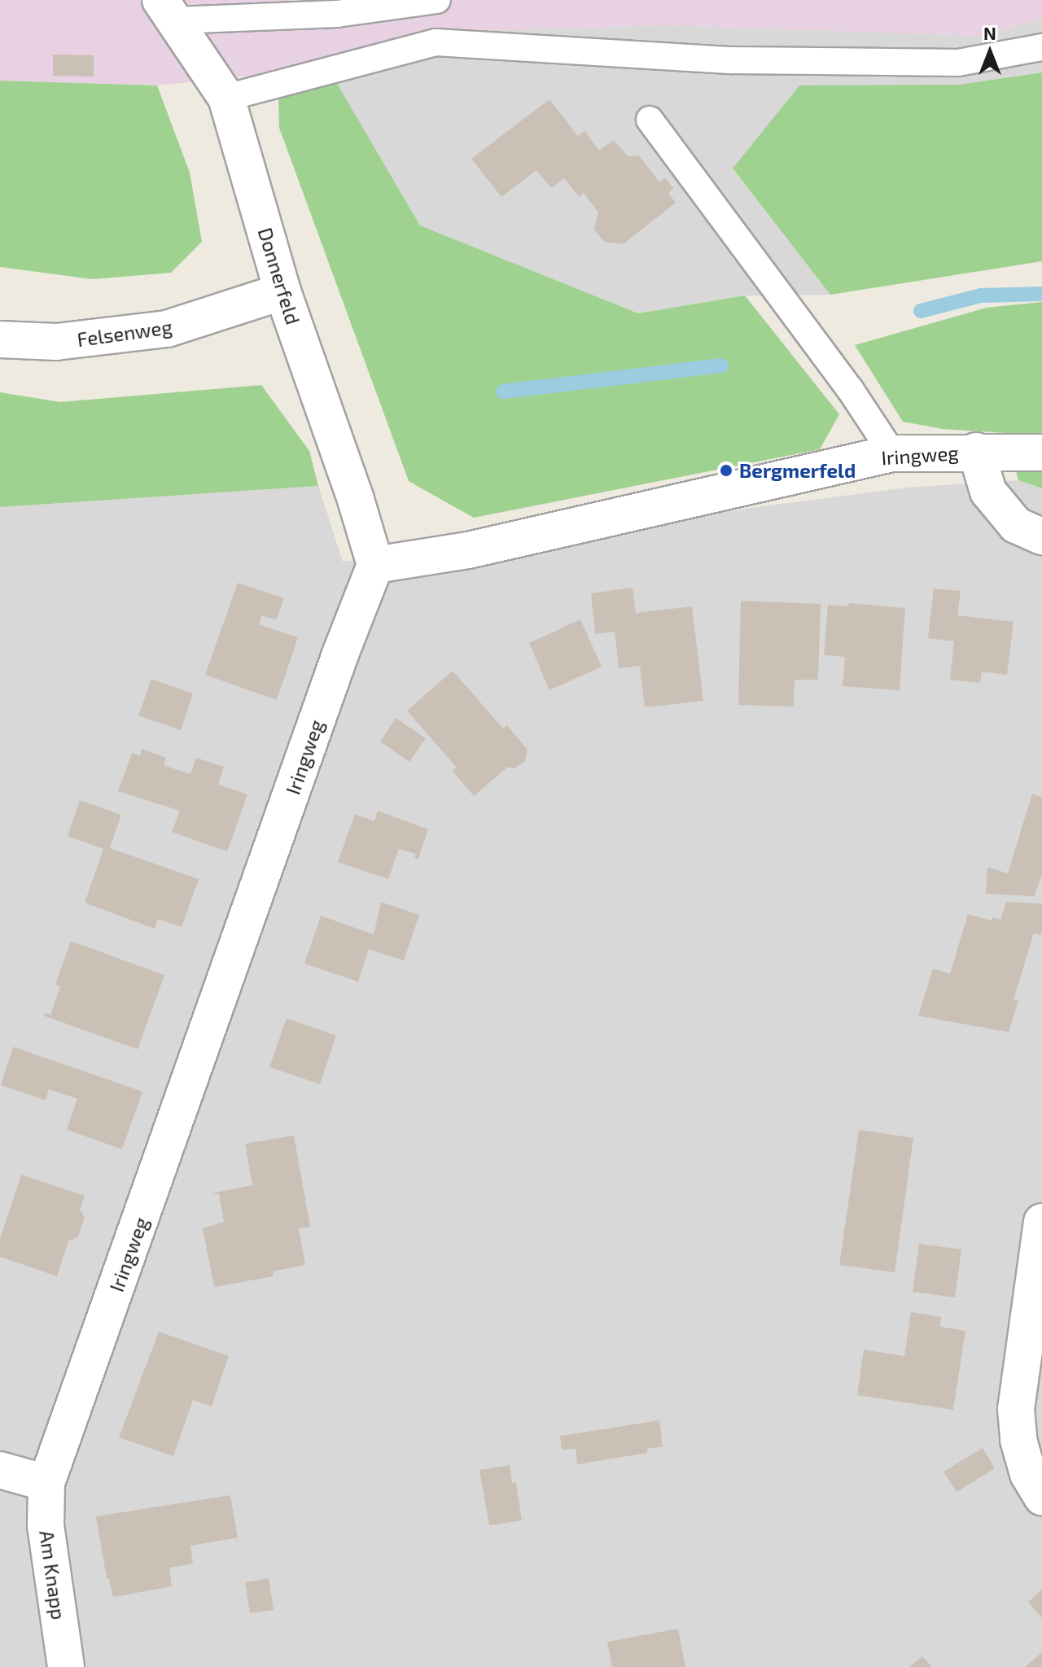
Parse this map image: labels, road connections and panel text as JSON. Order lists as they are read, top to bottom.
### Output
{
  "streets": {
    "street": [
      "Donnerfeld",
      "Felsenweg",
      "Iringweg",
      "Am Knapp"
    ]
  },
  "crossings": [
    ["Donnerfeld", "Felsenweg"],
    ["Donnerfeld", "Iringweg"],
    ["Iringweg", "Am Knapp"]
  ],
  "places": ["Bergmerfeld"],
  "north": "top"
}
